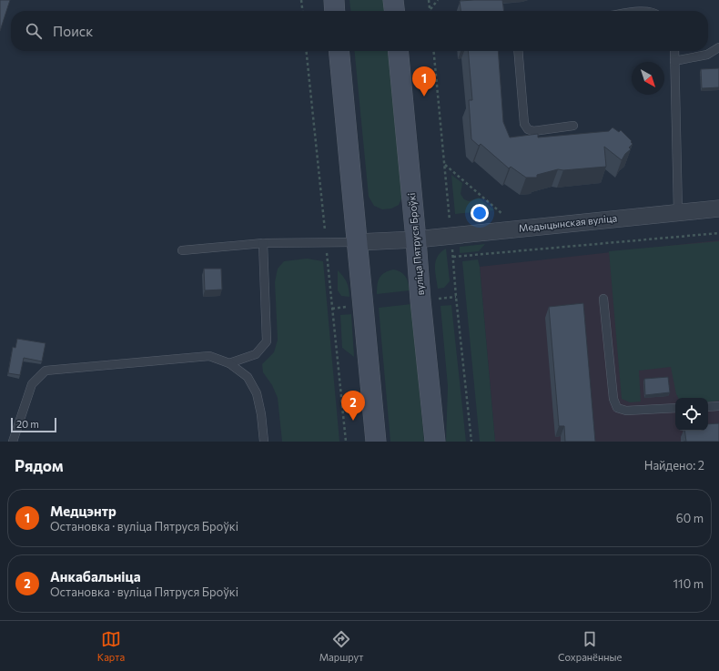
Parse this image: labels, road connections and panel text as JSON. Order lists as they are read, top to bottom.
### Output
{
  "streets": {
    "main road": ["вуліца Пятруся Броўкі"],
    "street": ["Медыцынская вуліца"]
  },
  "crossings": [
    ["Медыцынская вуліца", "вуліца Пятруся Броўкі"]
  ],
  "scale_bar": "20 m",
  "north": "bottom right",
  "page": {
    "search": "Поиск",
    "pins": ["1", "2"],
    "scale": "20 m",
    "heading": ["Рядом", "Найдено: 2"],
    "list": [
      {
        "mark": "1",
        "name": "Медцэнтр",
        "note": "Остановка · вуліца Пятруся Броўкі",
        "value": "60 m"
      },
      {
        "mark": "2",
        "name": "Анкабальніца",
        "note": "Остановка · вуліца Пятруся Броўкі",
        "value": "110 m"
      }
    ],
    "nav": ["Карта", "Маршрут", "Сохранённые"]
  }
}
